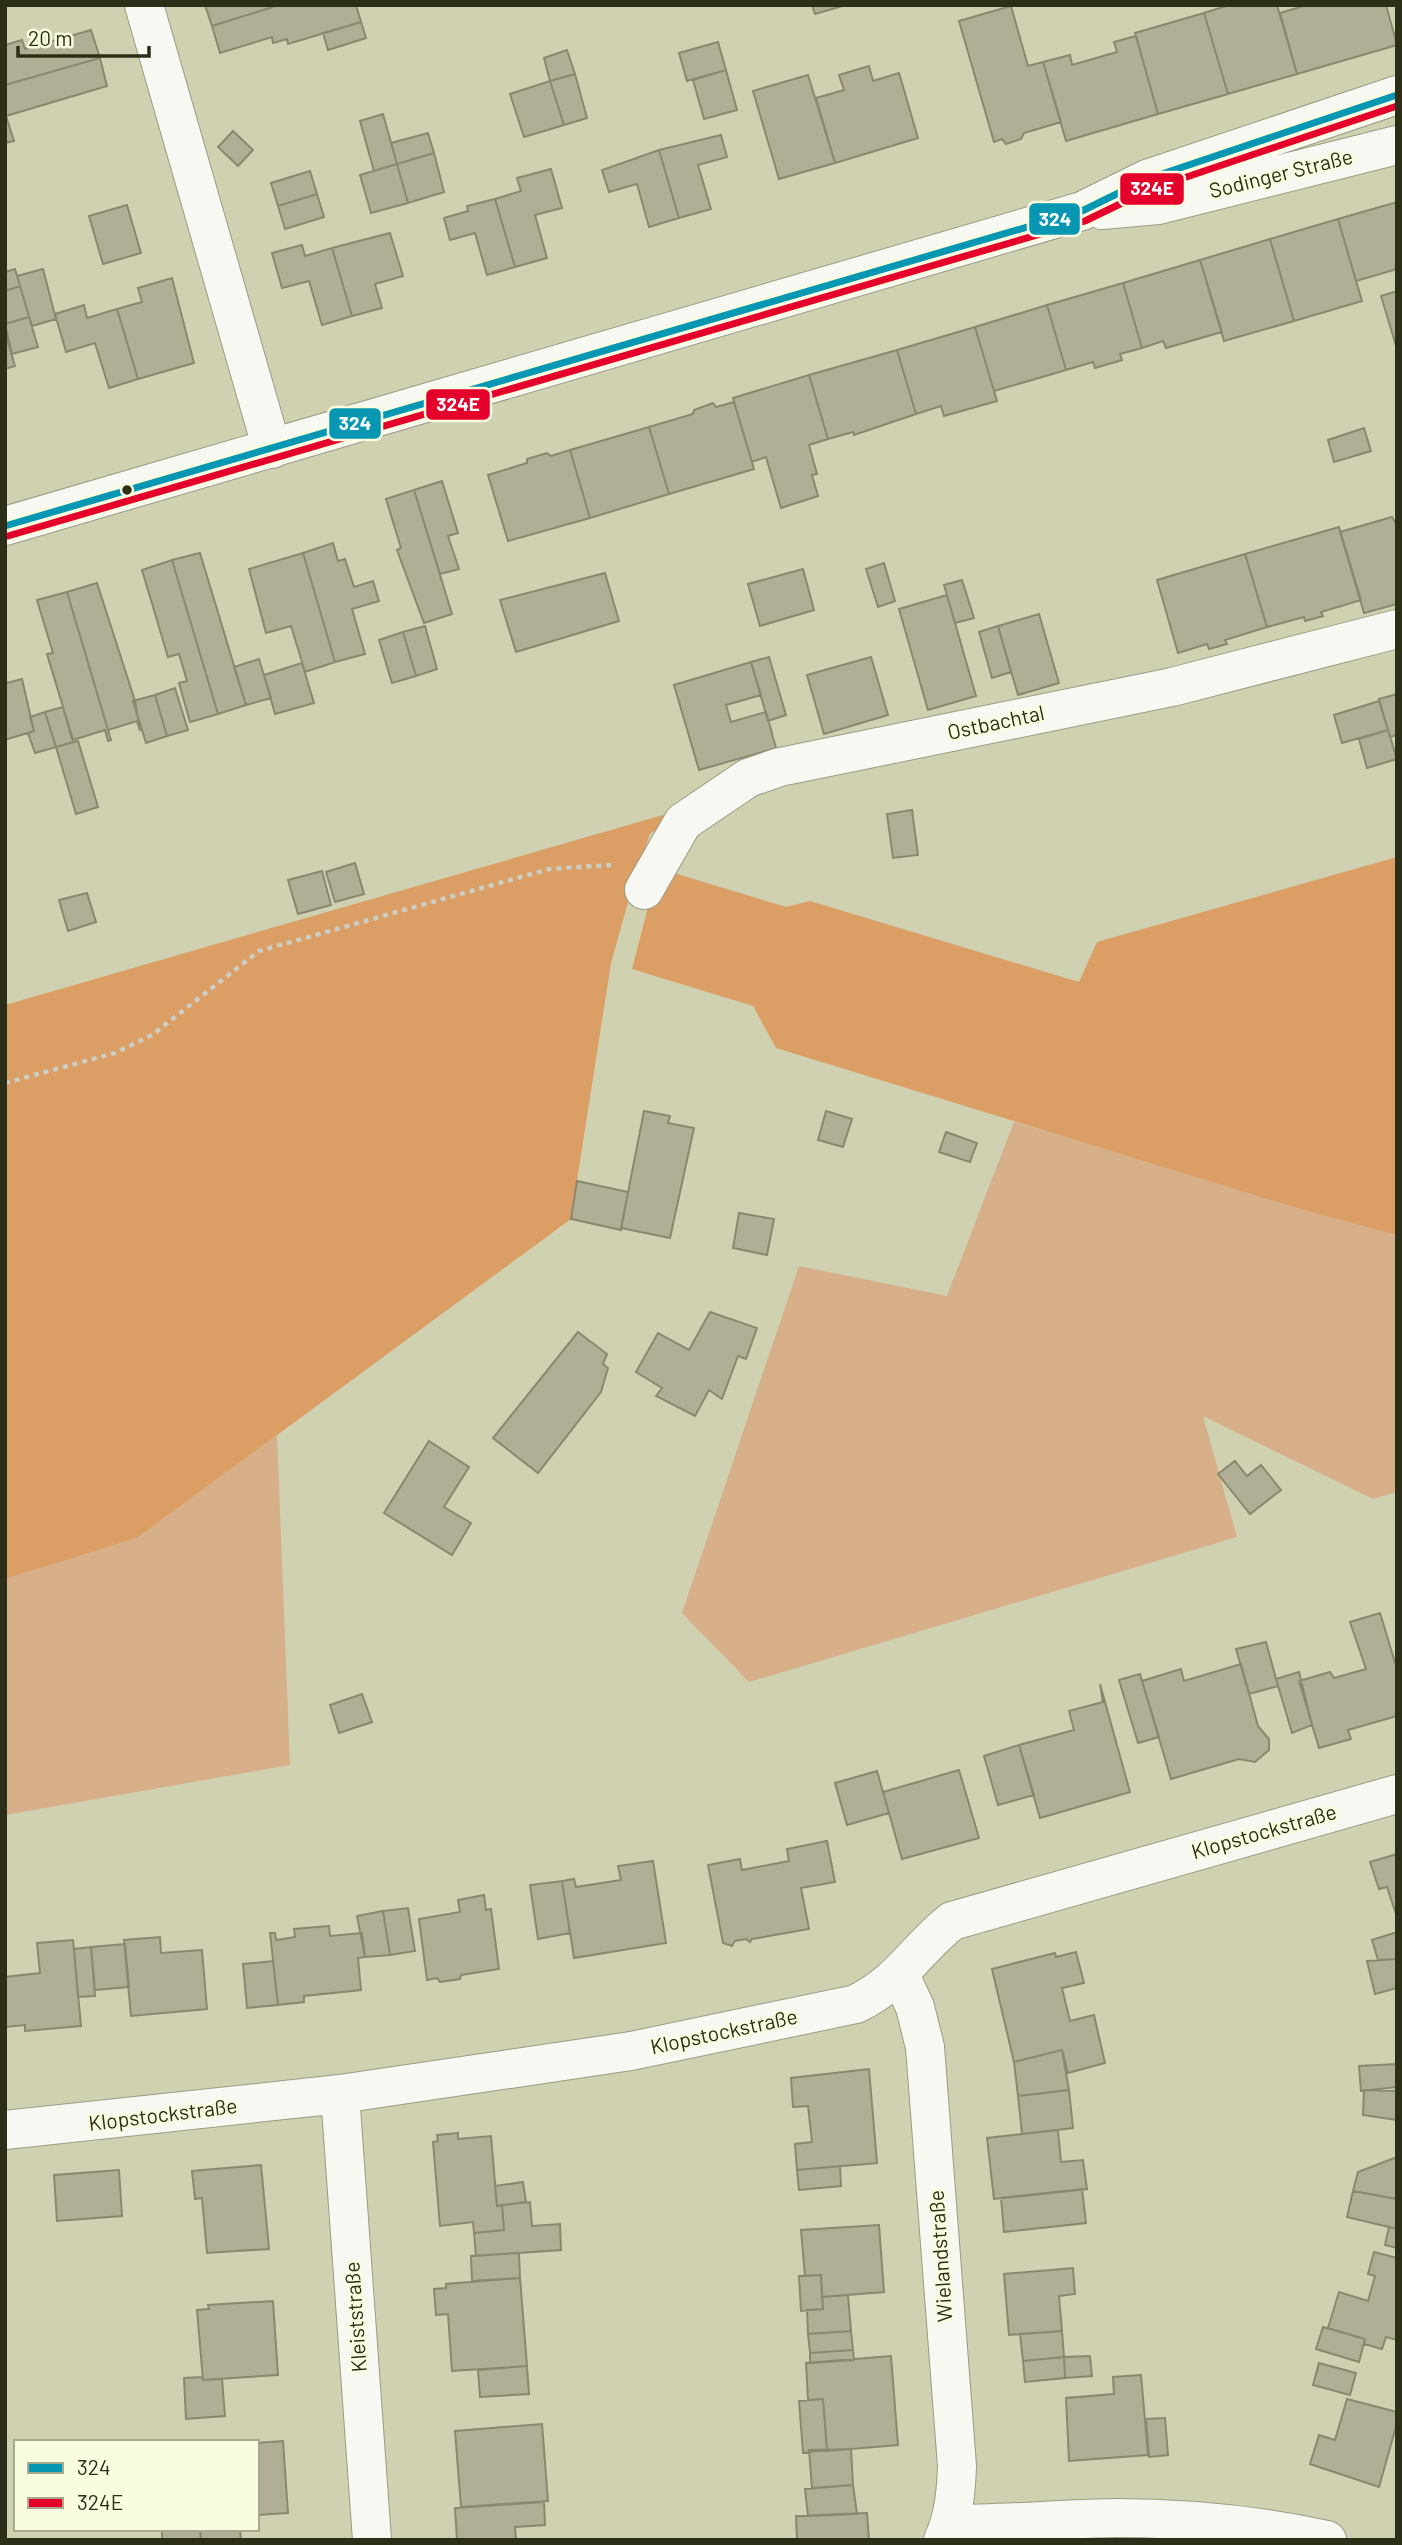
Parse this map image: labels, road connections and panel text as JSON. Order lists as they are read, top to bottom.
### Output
{
  "streets": {
    "street": [
      "Sodinger Straße",
      "Ostbachtal",
      "Klopstockstraße",
      "Wielandstraße",
      "Kleiststraße"
    ]
  },
  "crossings": [
    ["Klopstockstraße", "Wielandstraße"],
    ["Klopstockstraße", "Kleiststraße"]
  ],
  "lines": ["transit line 324", "transit line 324E"],
  "legend": ["324", "324E"],
  "scale_bar": "20 m"
}
